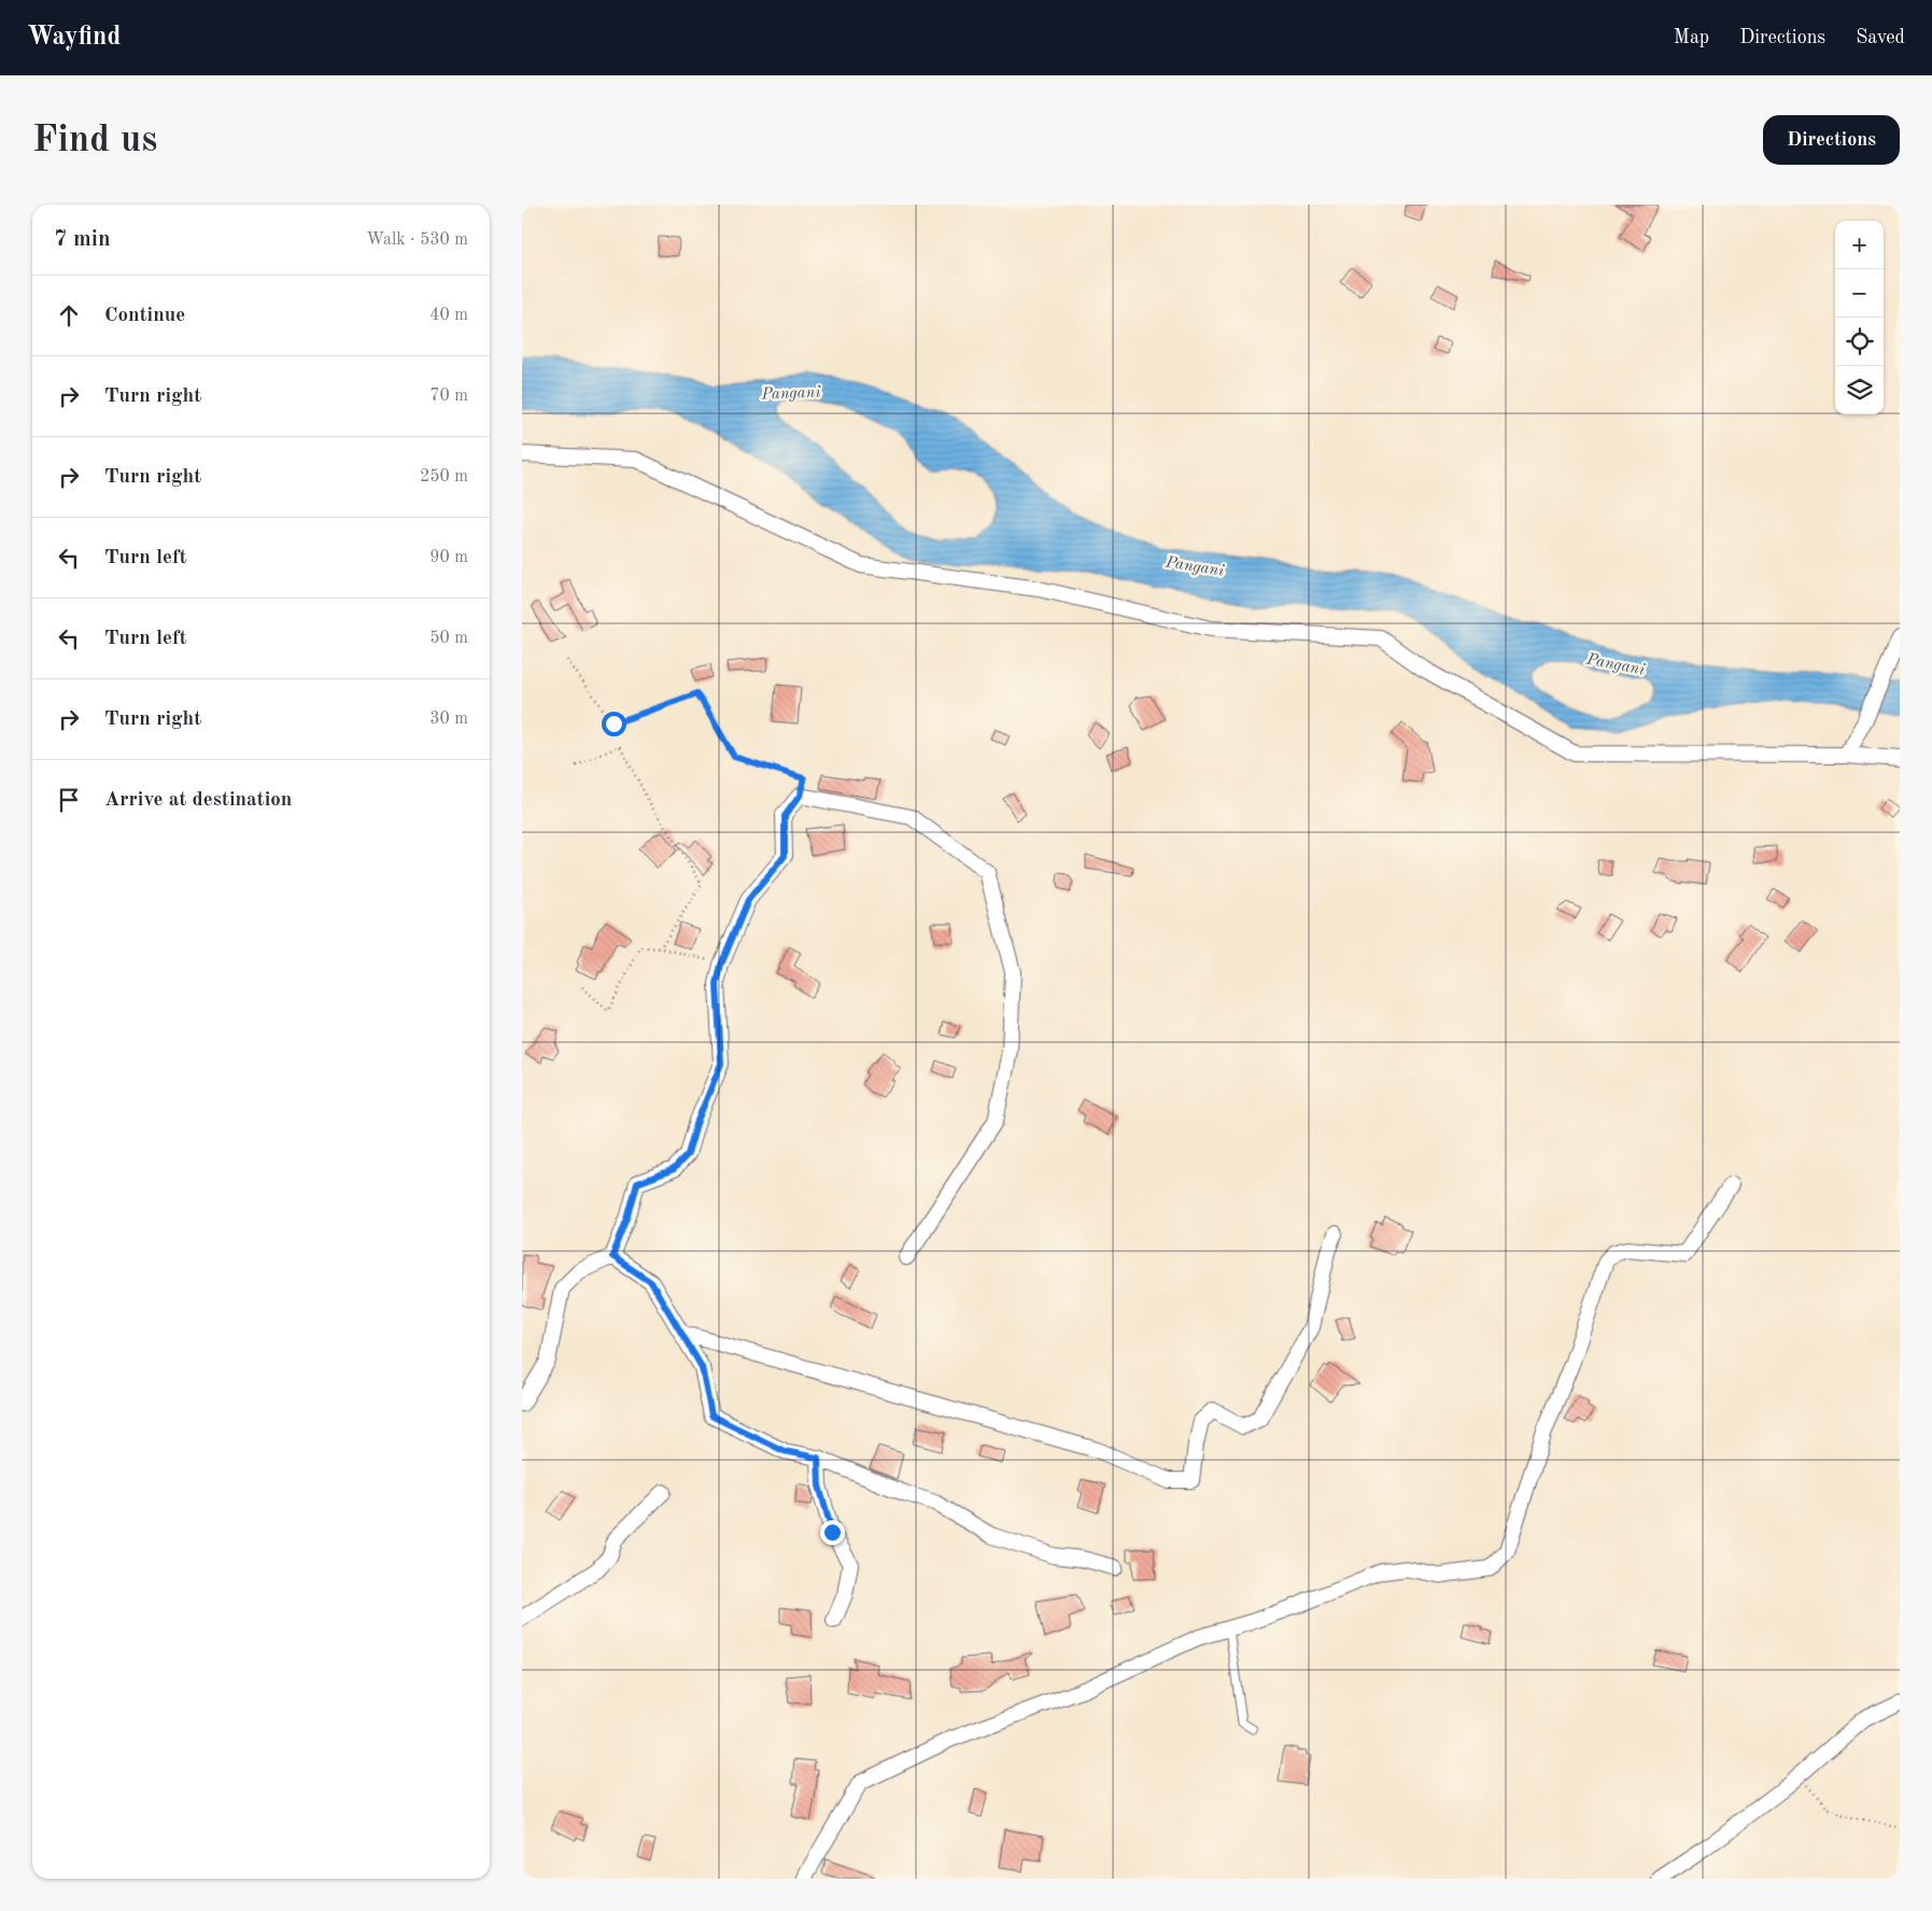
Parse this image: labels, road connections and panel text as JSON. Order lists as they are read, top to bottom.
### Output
{
  "water": ["Pangani"],
  "page": {
    "header": "Wayfind",
    "nav": ["Map", "Directions", "Saved"],
    "buttons": "Directions",
    "title": "Find us",
    "heading": ["7 min", "Walk · 530 m"],
    "map_buttons": ["+", "−"],
    "list": [
      ["Continue", "40 m"],
      ["Turn right", "70 m"],
      ["Turn right", "250 m"],
      ["Turn left", "90 m"],
      ["Turn left", "50 m"],
      ["Turn right", "30 m"],
      "Arrive at destination"
    ]
  }
}
